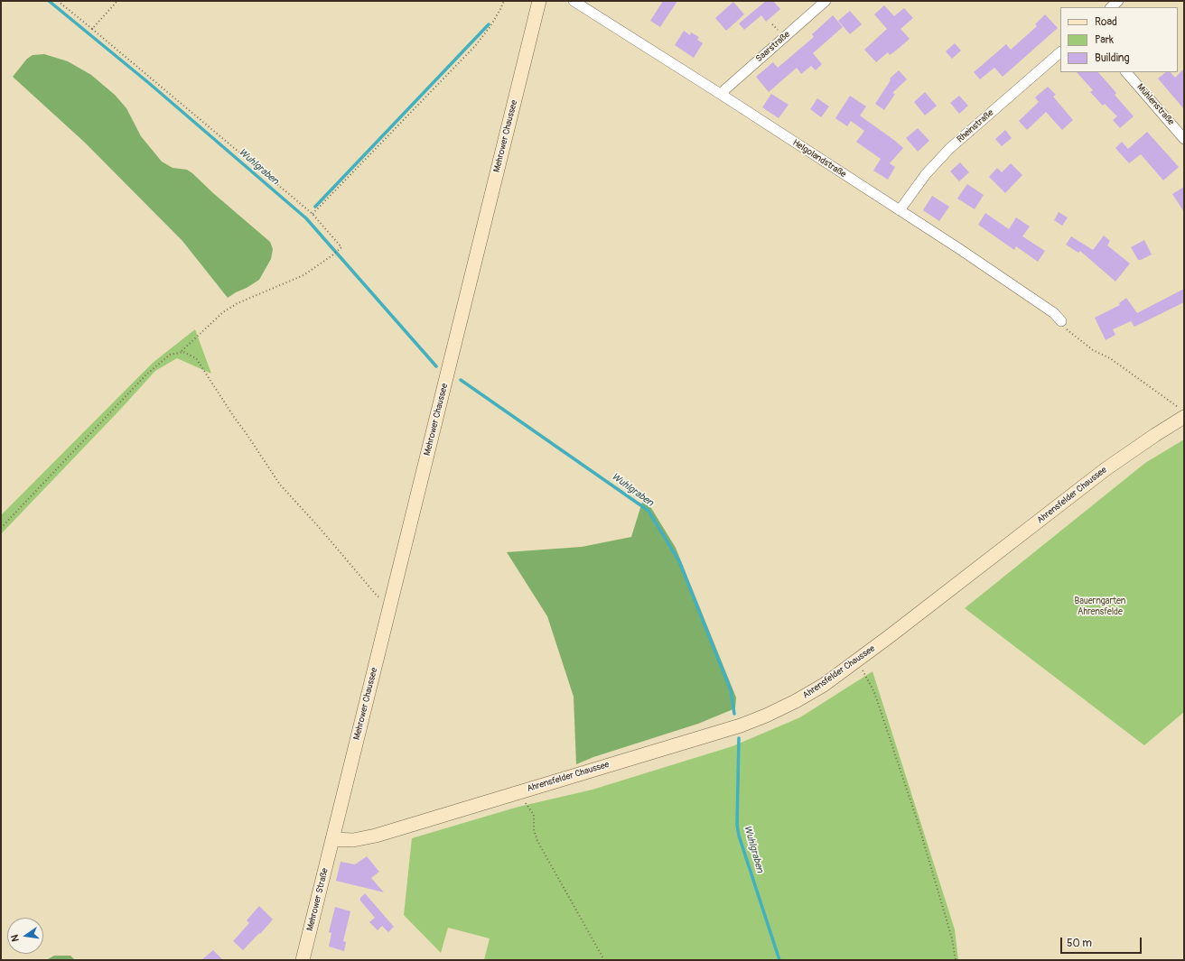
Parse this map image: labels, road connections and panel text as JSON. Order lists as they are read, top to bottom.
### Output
{
  "streets": {
    "main road": ["Mehrower Chaussee", "Ahrensfelder Chaussee", "Mehrower Straße"],
    "street": [
      "Saarstraße",
      "Mühlenstraße",
      "Rheinstraße",
      "Helgolandstraße"
    ]
  },
  "crossings": [
    ["Saarstraße", "Helgolandstraße"],
    ["Rheinstraße", "Helgolandstraße"],
    ["Mehrower Chaussee", "Ahrensfelder Chaussee"],
    ["Mehrower Chaussee", "Mehrower Straße"],
    ["Ahrensfelder Chaussee", "Mehrower Straße"]
  ],
  "water": ["Wuhlgraben"],
  "parks": ["Bauerngarten Ahrensfelde"],
  "legend": ["Road", "Park", "Building"],
  "scale_bar": "50 m",
  "north": "left"
}
